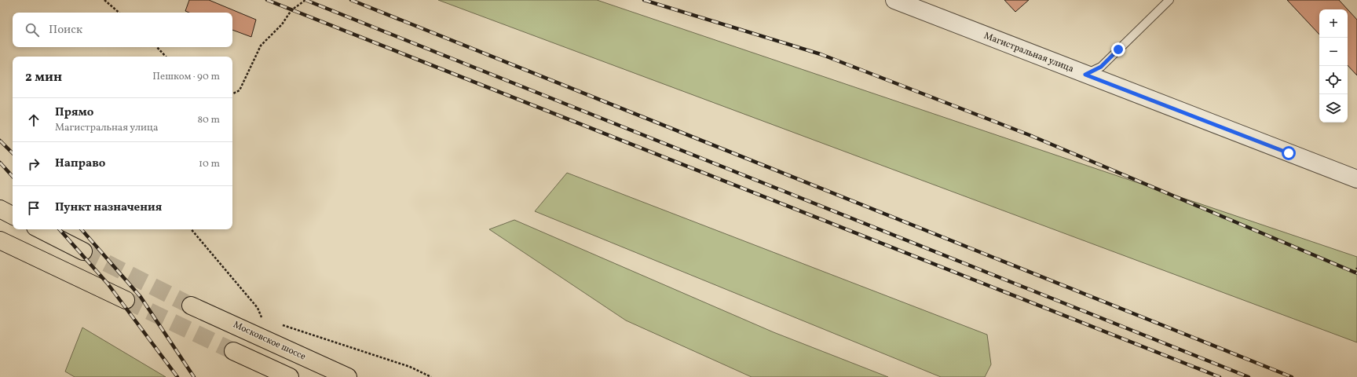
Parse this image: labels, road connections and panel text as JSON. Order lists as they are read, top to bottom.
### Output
{
  "streets": {
    "main road": ["Московское шоссе"],
    "street": ["Магистральная улица"]
  },
  "page": {
    "map_buttons": ["+", "−"],
    "search": "Поиск",
    "heading": ["2 мин", "Пешком · 90 m"],
    "list": [
      ["Прямо", "Магистральная улица", "80 m"],
      ["Направо", "10 m"],
      "Пункт назначения"
    ]
  }
}
